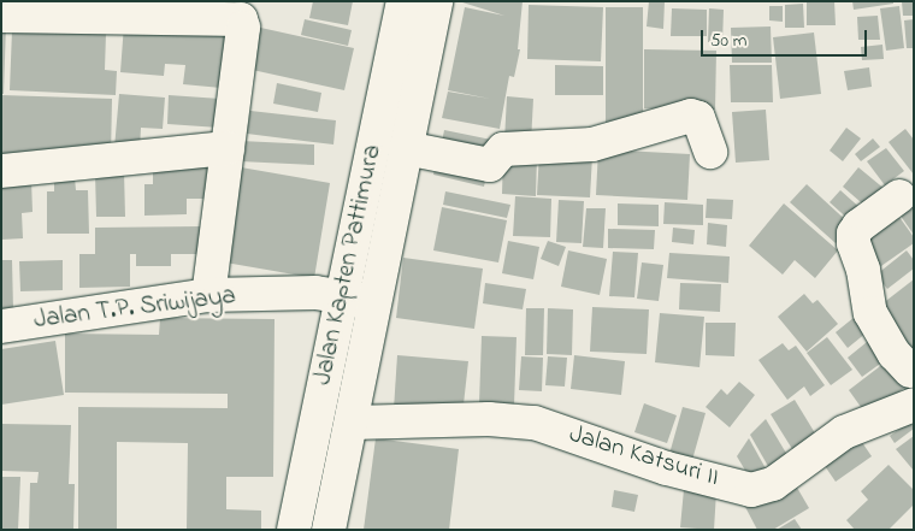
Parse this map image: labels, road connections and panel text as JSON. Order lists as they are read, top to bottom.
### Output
{
  "streets": {
    "street": ["Jalan Kapten Pattimura", "Jalan T.P. Sriwijaya", "Jalan Katsuri II"]
  },
  "crossings": [
    ["Jalan Kapten Pattimura", "Jalan T.P. Sriwijaya"],
    ["Jalan Kapten Pattimura", "Jalan Katsuri II"]
  ],
  "scale_bar": "50 m"
}
